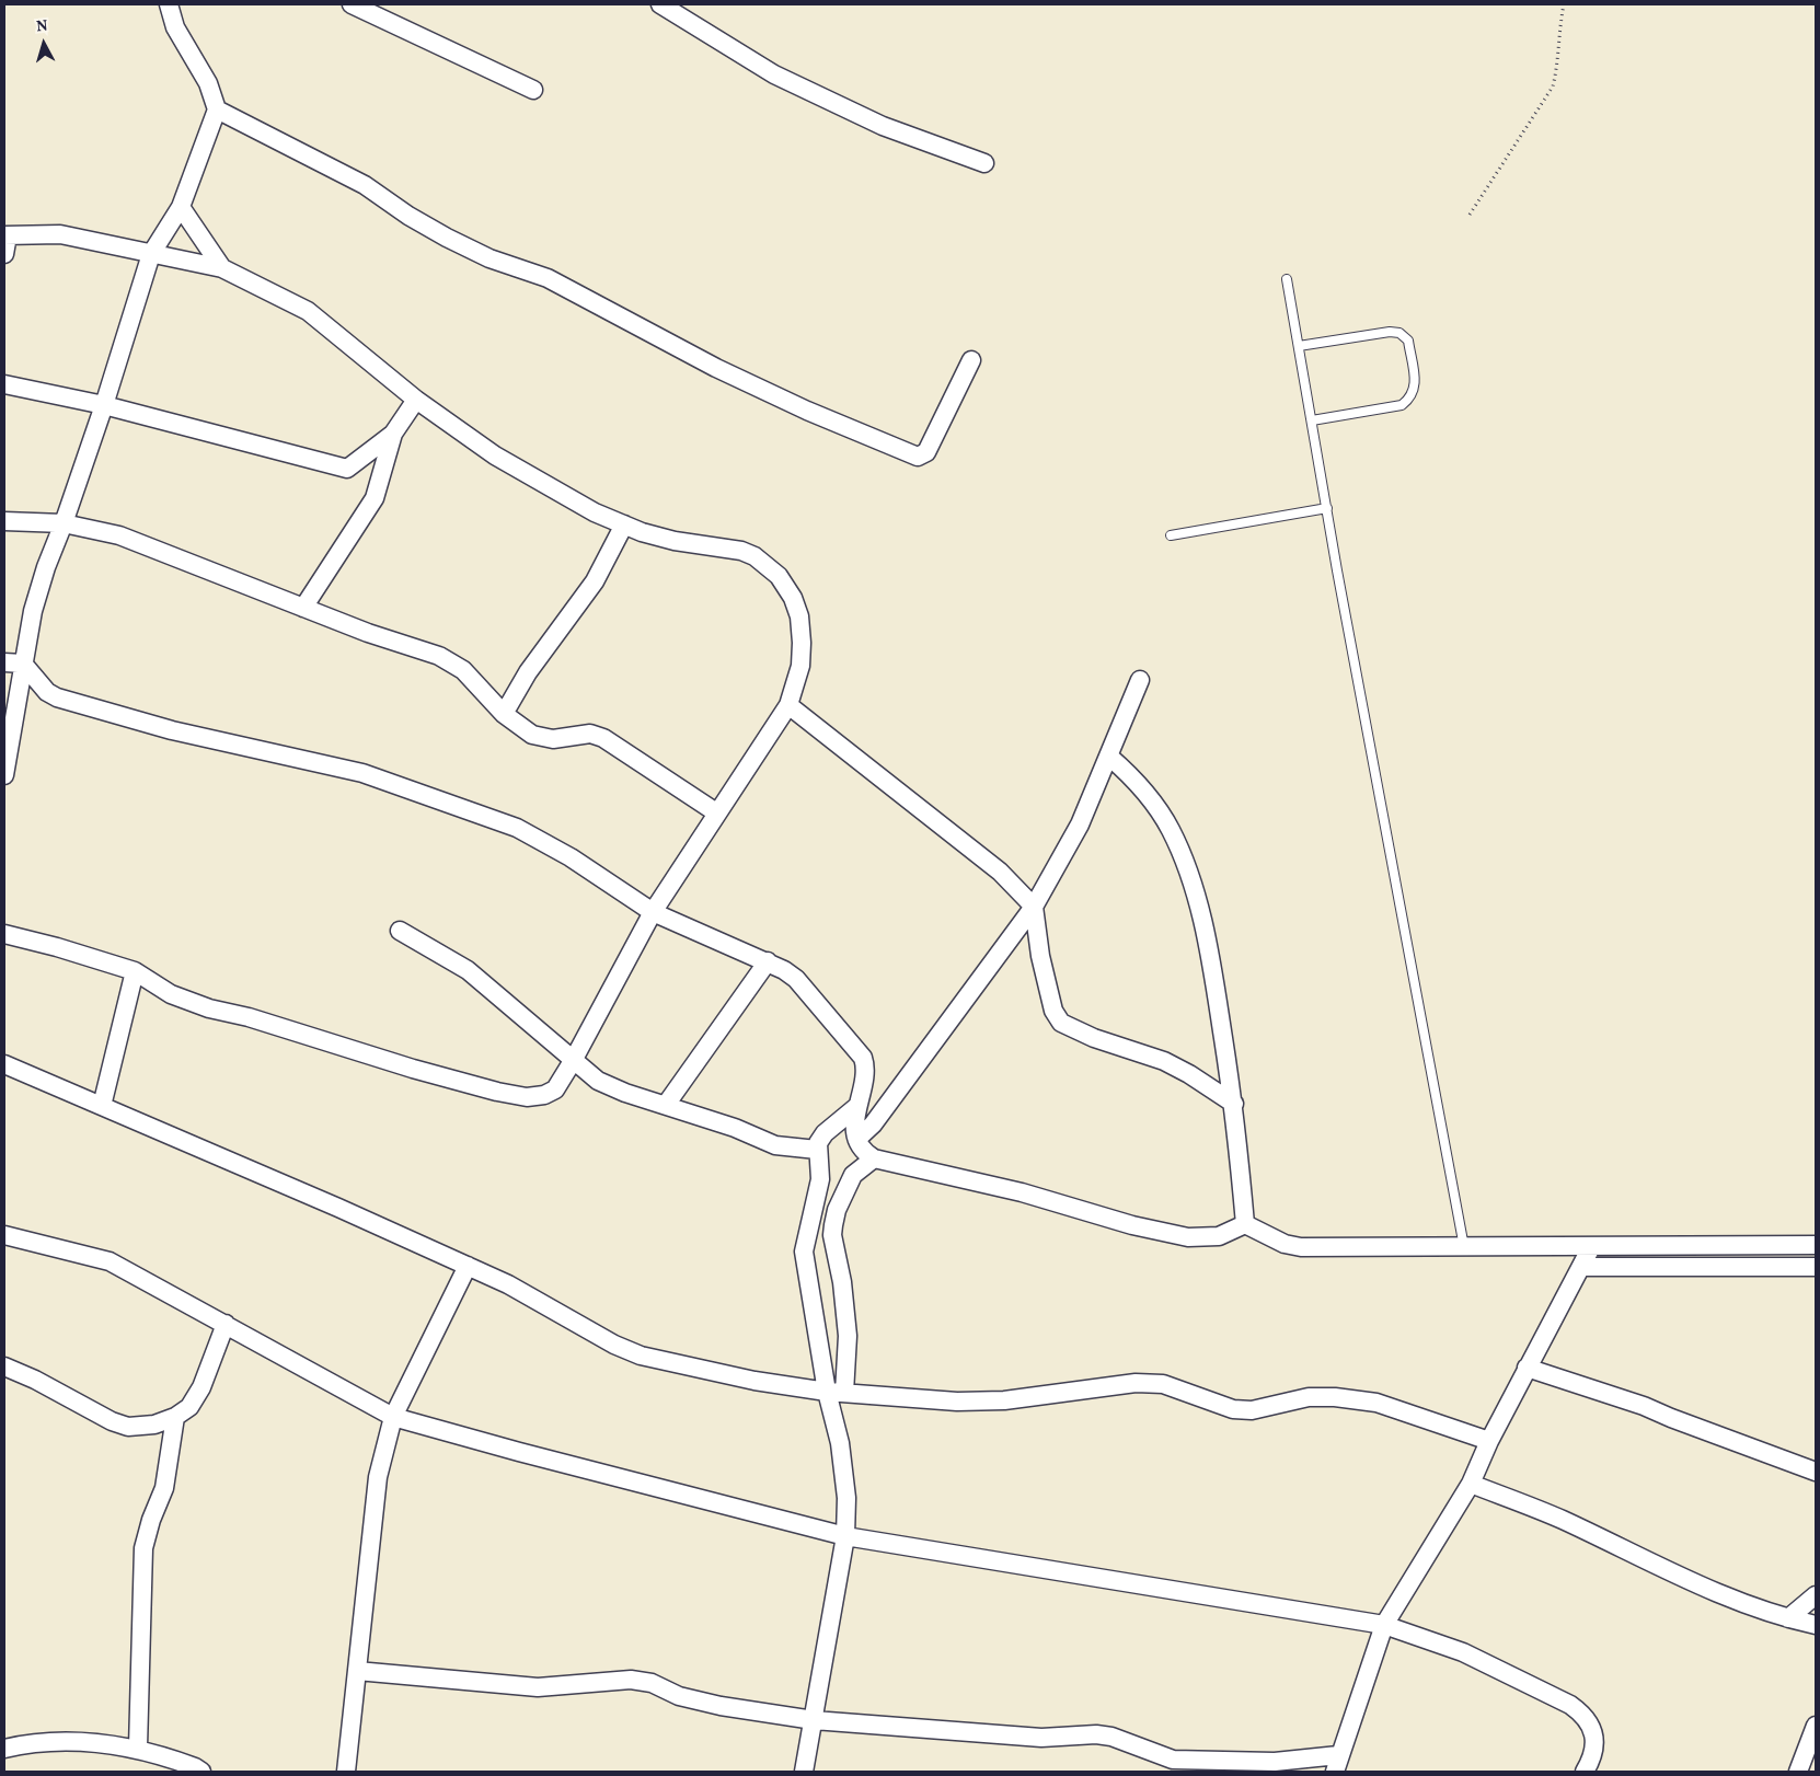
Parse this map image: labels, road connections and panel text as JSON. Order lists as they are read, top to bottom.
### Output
{
  "north": "top"
}
